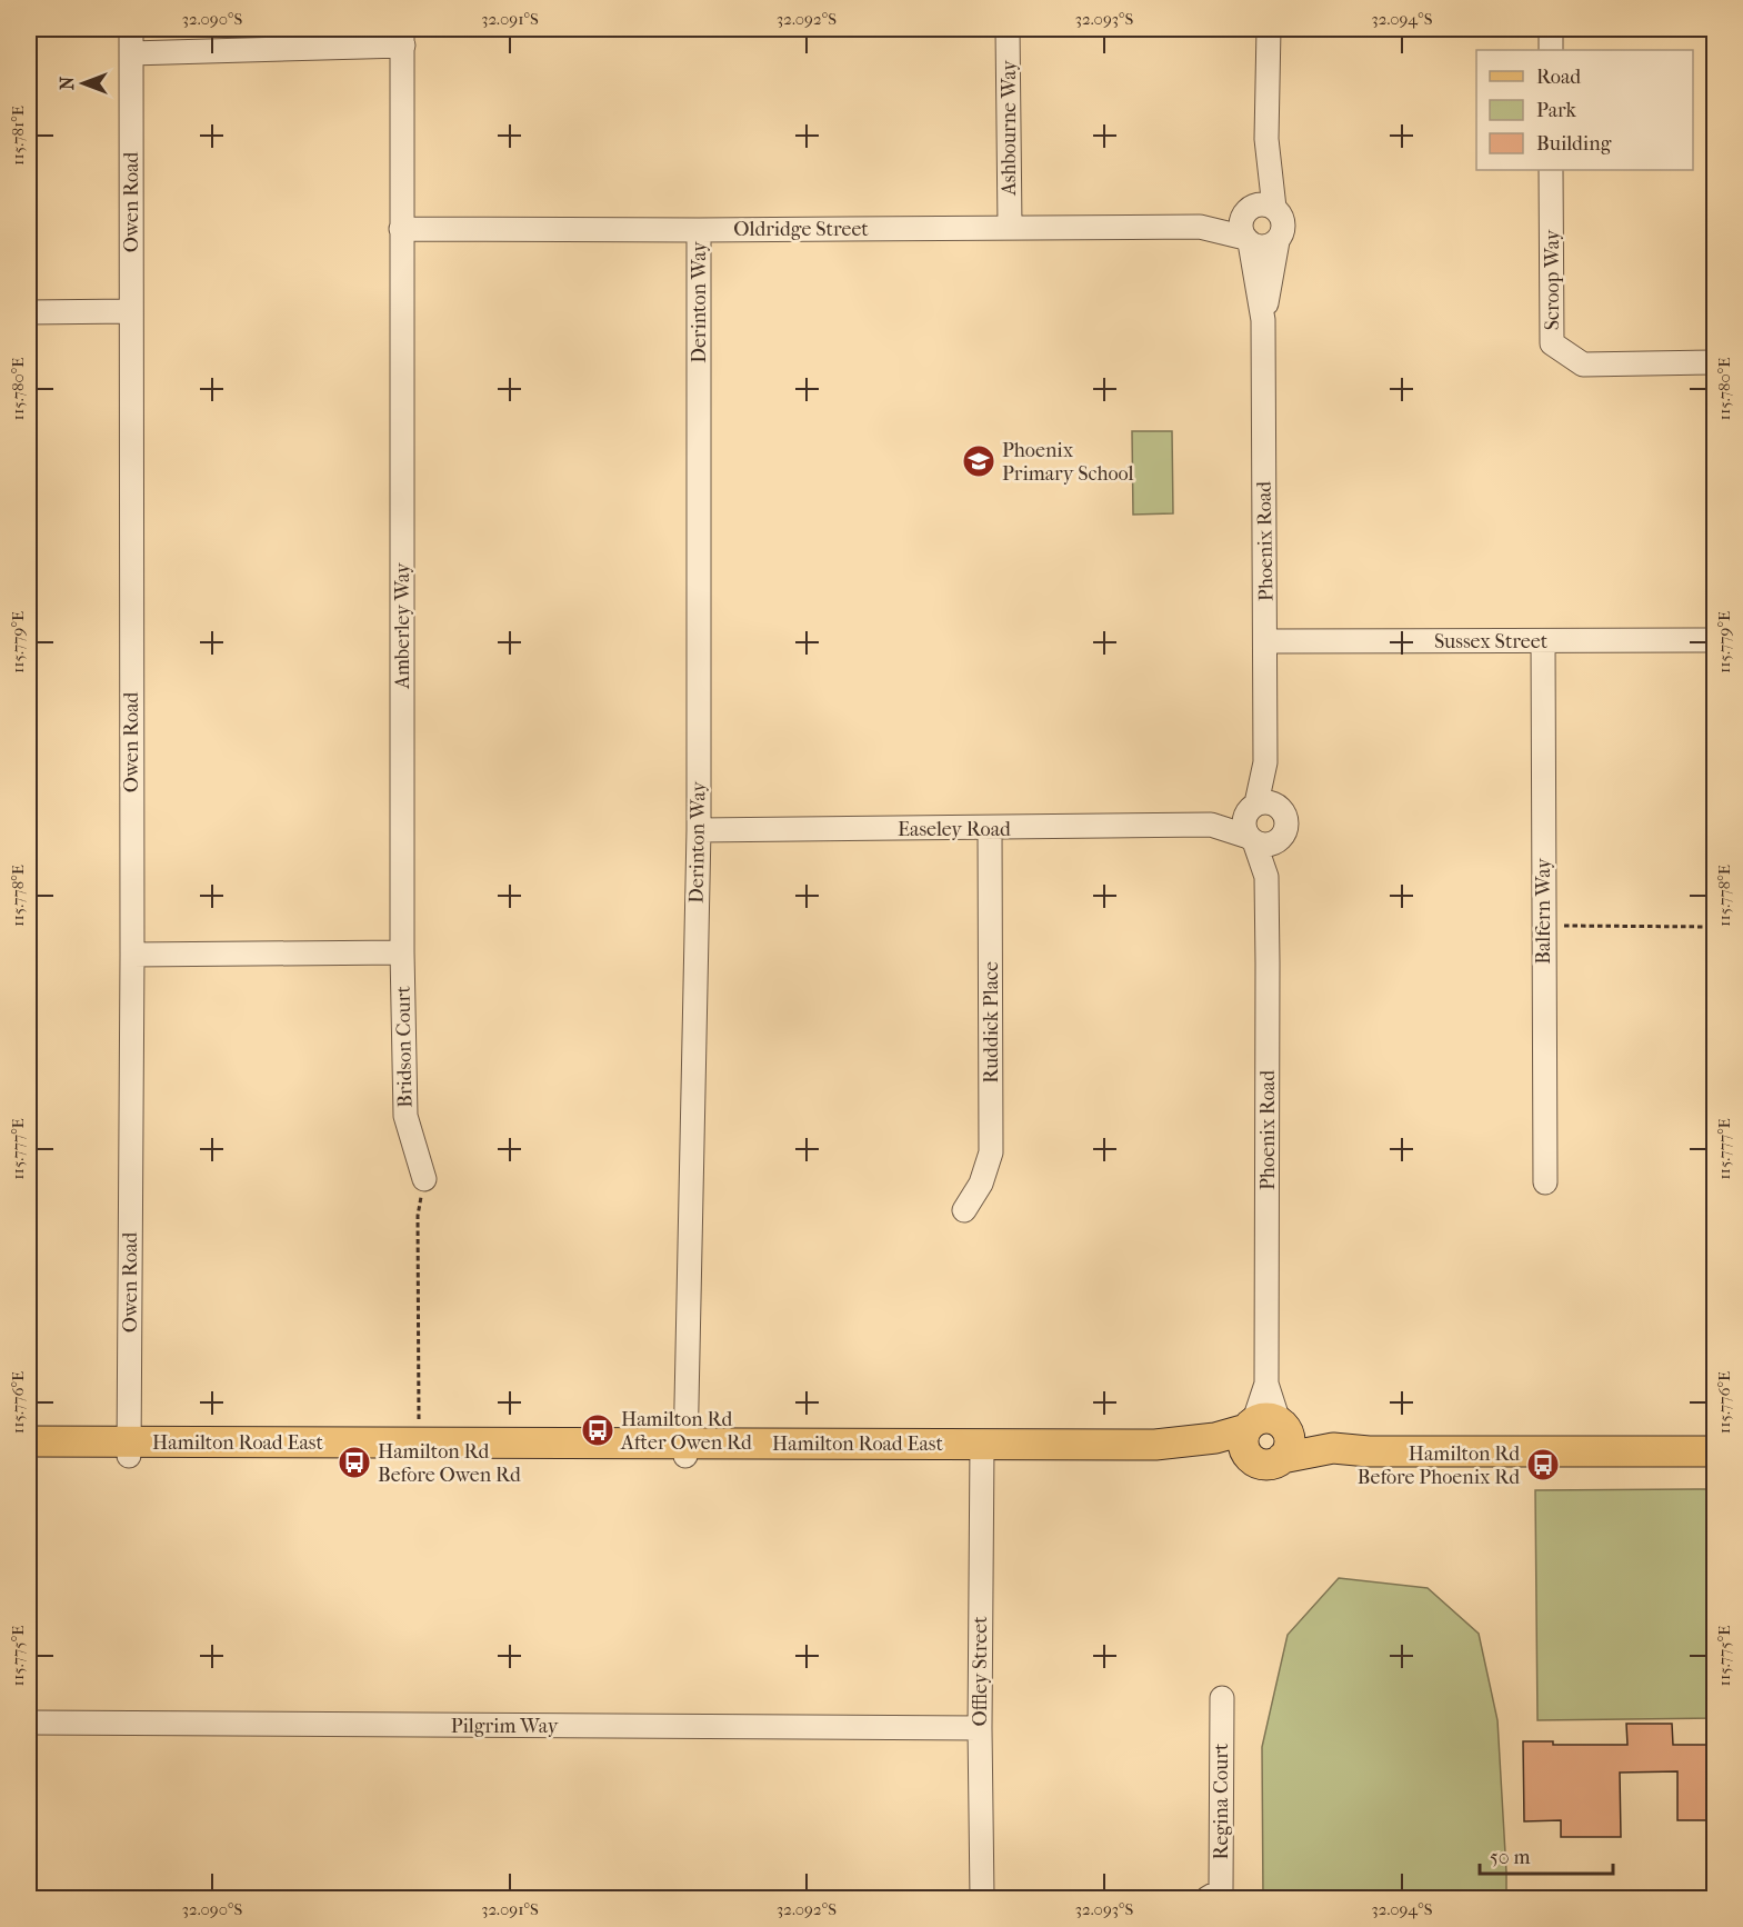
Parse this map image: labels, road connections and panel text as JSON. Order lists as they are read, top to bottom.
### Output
{
  "streets": {
    "main road": ["Hamilton Road East"],
    "street": [
      "Ashbourne Way",
      "Owen Road",
      "Oldridge Street",
      "Scroop Way",
      "Derinton Way",
      "Phoenix Road",
      "Amberley Way",
      "Sussex Street",
      "Easeley Road",
      "Balfern Way",
      "Ruddick Place",
      "Bridson Court",
      "Offley Street",
      "Pilgrim Way",
      "Regina Court"
    ]
  },
  "crossings": [
    ["Ashbourne Way", "Oldridge Street"],
    ["Owen Road", "Hamilton Road East"],
    ["Oldridge Street", "Derinton Way"],
    ["Oldridge Street", "Phoenix Road"],
    ["Oldridge Street", "Amberley Way"],
    ["Derinton Way", "Easeley Road"],
    ["Derinton Way", "Hamilton Road East"],
    ["Phoenix Road", "Sussex Street"],
    ["Phoenix Road", "Easeley Road"],
    ["Phoenix Road", "Hamilton Road East"],
    ["Amberley Way", "Bridson Court"],
    ["Sussex Street", "Balfern Way"],
    ["Easeley Road", "Ruddick Place"],
    ["Hamilton Road East", "Offley Street"],
    ["Offley Street", "Pilgrim Way"]
  ],
  "places": {
    "school or university": ["Phoenix Primary School"],
    "bus stop": ["Hamilton Rd After Owen Rd", "Hamilton Rd Before Owen Rd", "Hamilton Rd Before Phoenix Rd"]
  },
  "legend": ["Road", "Park", "Building"],
  "scale_bar": "50 m",
  "north": "left",
  "coordinates": [
    "32.090°S",
    "32.091°S",
    "32.092°S",
    "32.093°S",
    "32.094°S",
    "115.781°E",
    "115.780°E",
    "115.779°E",
    "115.778°E",
    "115.777°E",
    "115.776°E",
    "115.775°E"
  ]
}
